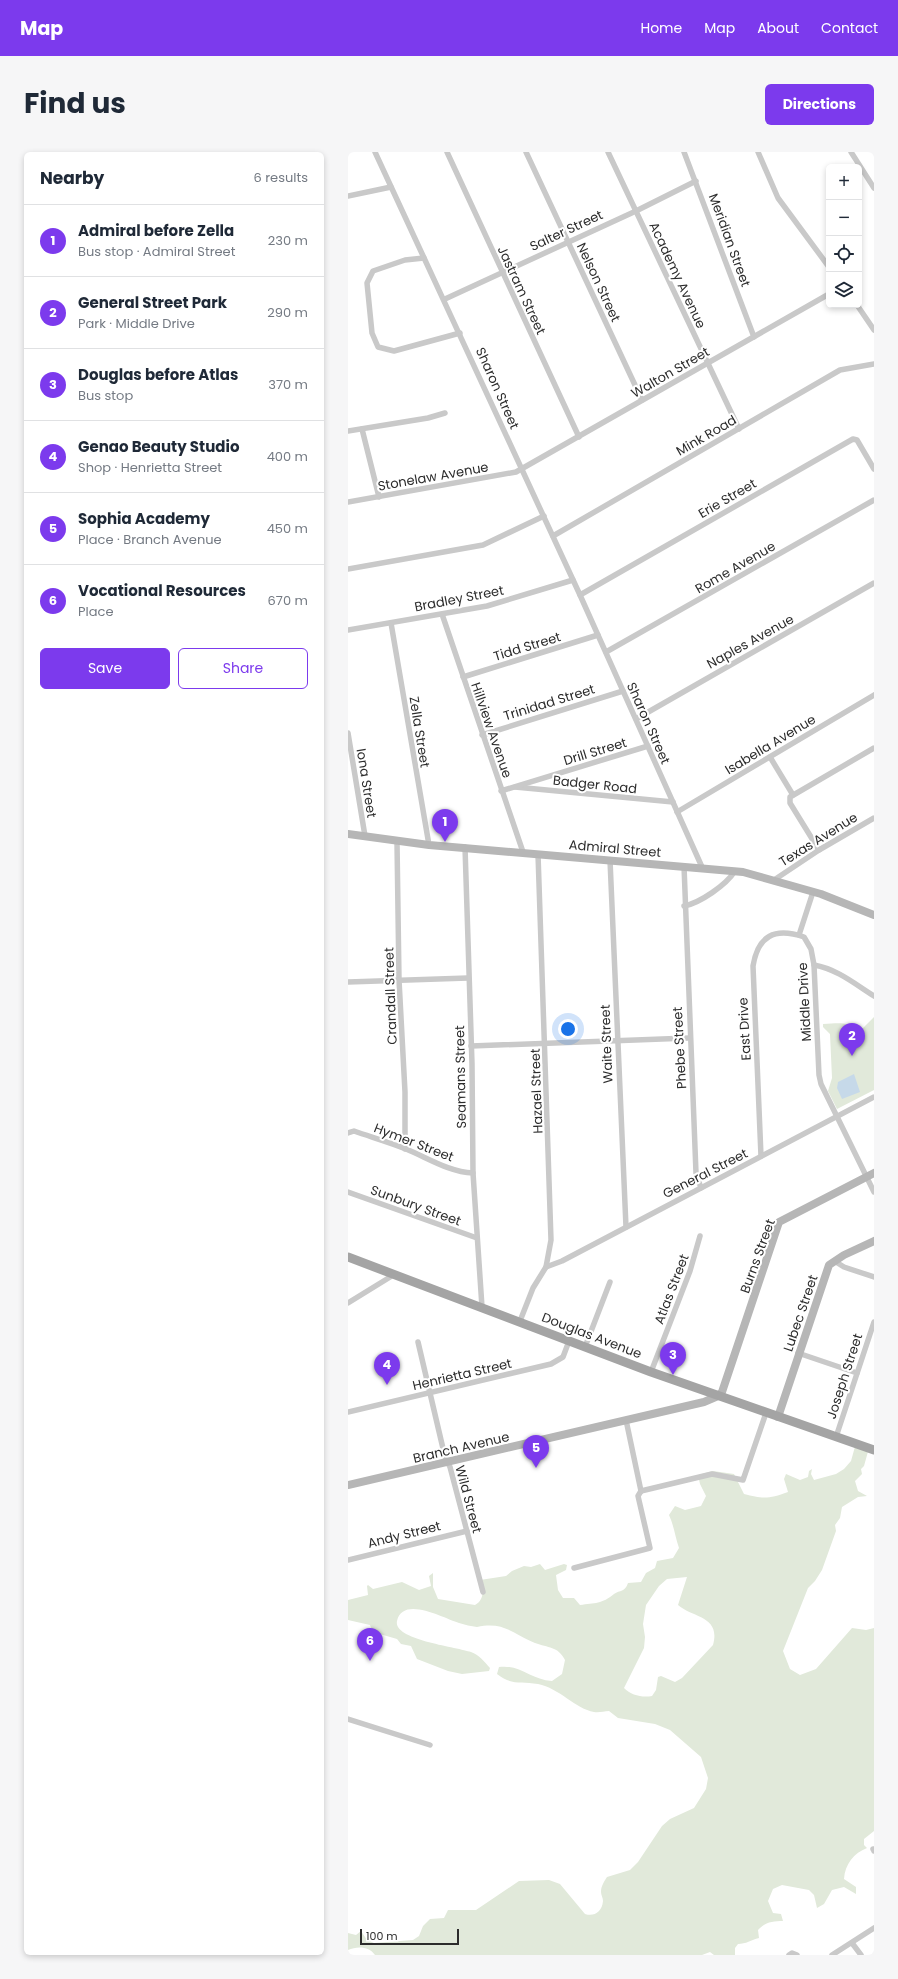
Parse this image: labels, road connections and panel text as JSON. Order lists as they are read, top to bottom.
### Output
{
  "streets": {
    "main road": [
      "Admiral Street",
      "Burns Street",
      "Lubec Street",
      "Douglas Avenue",
      "Branch Avenue"
    ],
    "street": [
      "Salter Street",
      "Meridian Street",
      "Academy Avenue",
      "Nelson Street",
      "Jastram Street",
      "Walton Street",
      "Sharon Street",
      "Mink Road",
      "Stonelaw Avenue",
      "Erie Street",
      "Rome Avenue",
      "Bradley Street",
      "Naples Avenue",
      "Tidd Street",
      "Trinidad Street",
      "Hillview Avenue",
      "Zella Street",
      "Isabella Avenue",
      "Drill Street",
      "Iona Street",
      "Badger Road",
      "Texas Avenue",
      "Crandall Street",
      "Middle Drive",
      "East Drive",
      "Waite Street",
      "Phebe Street",
      "Seamans Street",
      "Hazael Street",
      "Hymer Street",
      "General Street",
      "Sunbury Street",
      "Atlas Street",
      "Henrietta Street",
      "Joseph Street",
      "Wild Street",
      "Andy Street"
    ]
  },
  "crossings": [
    ["Salter Street", "Meridian Street"],
    ["Salter Street", "Academy Avenue"],
    ["Salter Street", "Nelson Street"],
    ["Salter Street", "Jastram Street"],
    ["Salter Street", "Sharon Street"],
    ["Meridian Street", "Walton Street"],
    ["Academy Avenue", "Walton Street"],
    ["Academy Avenue", "Mink Road"],
    ["Nelson Street", "Walton Street"],
    ["Jastram Street", "Walton Street"],
    ["Walton Street", "Sharon Street"],
    ["Walton Street", "Stonelaw Avenue"],
    ["Sharon Street", "Mink Road"],
    ["Sharon Street", "Stonelaw Avenue"],
    ["Sharon Street", "Erie Street"],
    ["Sharon Street", "Rome Avenue"],
    ["Sharon Street", "Bradley Street"],
    ["Sharon Street", "Naples Avenue"],
    ["Sharon Street", "Tidd Street"],
    ["Sharon Street", "Trinidad Street"],
    ["Sharon Street", "Isabella Avenue"],
    ["Sharon Street", "Drill Street"],
    ["Sharon Street", "Badger Road"],
    ["Bradley Street", "Hillview Avenue"],
    ["Bradley Street", "Zella Street"],
    ["Tidd Street", "Hillview Avenue"],
    ["Trinidad Street", "Hillview Avenue"],
    ["Hillview Avenue", "Drill Street"],
    ["Hillview Avenue", "Admiral Street"],
    ["Zella Street", "Admiral Street"],
    ["Drill Street", "Badger Road"],
    ["Iona Street", "Admiral Street"],
    ["Texas Avenue", "Admiral Street"],
    ["Admiral Street", "Crandall Street"],
    ["Admiral Street", "Waite Street"],
    ["Admiral Street", "Phebe Street"],
    ["Admiral Street", "Seamans Street"],
    ["Admiral Street", "Hazael Street"],
    ["Crandall Street", "Hymer Street"],
    ["Middle Drive", "East Drive"],
    ["Middle Drive", "General Street"],
    ["Middle Drive", "Burns Street"],
    ["East Drive", "General Street"],
    ["Waite Street", "General Street"],
    ["Phebe Street", "General Street"],
    ["Seamans Street", "Hymer Street"],
    ["Seamans Street", "Sunbury Street"],
    ["Seamans Street", "Douglas Avenue"],
    ["Hazael Street", "General Street"],
    ["Hazael Street", "Douglas Avenue"],
    ["Burns Street", "Douglas Avenue"],
    ["Burns Street", "Branch Avenue"],
    ["Atlas Street", "Douglas Avenue"],
    ["Lubec Street", "Douglas Avenue"],
    ["Douglas Avenue", "Henrietta Street"],
    ["Douglas Avenue", "Joseph Street"],
    ["Douglas Avenue", "Branch Avenue"],
    ["Henrietta Street", "Wild Street"],
    ["Branch Avenue", "Wild Street"],
    ["Wild Street", "Andy Street"]
  ],
  "scale_bar": "100 m",
  "page": {
    "header": "Map",
    "nav": [
      "Home",
      "Map",
      "About",
      "Contact"
    ],
    "title": "Find us",
    "buttons": [
      "Directions",
      ["Save", "Share"]
    ],
    "heading": ["Nearby", "6 results"],
    "map_buttons": ["+", "−"],
    "list": [
      {
        "mark": "1",
        "name": "Admiral before Zella",
        "note": "Bus stop · Admiral Street",
        "value": "230 m"
      },
      {
        "mark": "2",
        "name": "General Street Park",
        "note": "Park · Middle Drive",
        "value": "290 m"
      },
      {
        "mark": "3",
        "name": "Douglas before Atlas",
        "note": "Bus stop",
        "value": "370 m"
      },
      {
        "mark": "4",
        "name": "Genao Beauty Studio",
        "note": "Shop · Henrietta Street",
        "value": "400 m"
      },
      {
        "mark": "5",
        "name": "Sophia Academy",
        "note": "Place · Branch Avenue",
        "value": "450 m"
      },
      {
        "mark": "6",
        "name": "Vocational Resources",
        "note": "Place",
        "value": "670 m"
      }
    ],
    "pins": [
      "1",
      "2",
      "3",
      "4",
      "5",
      "6"
    ],
    "scale": "100 m"
  }
}
